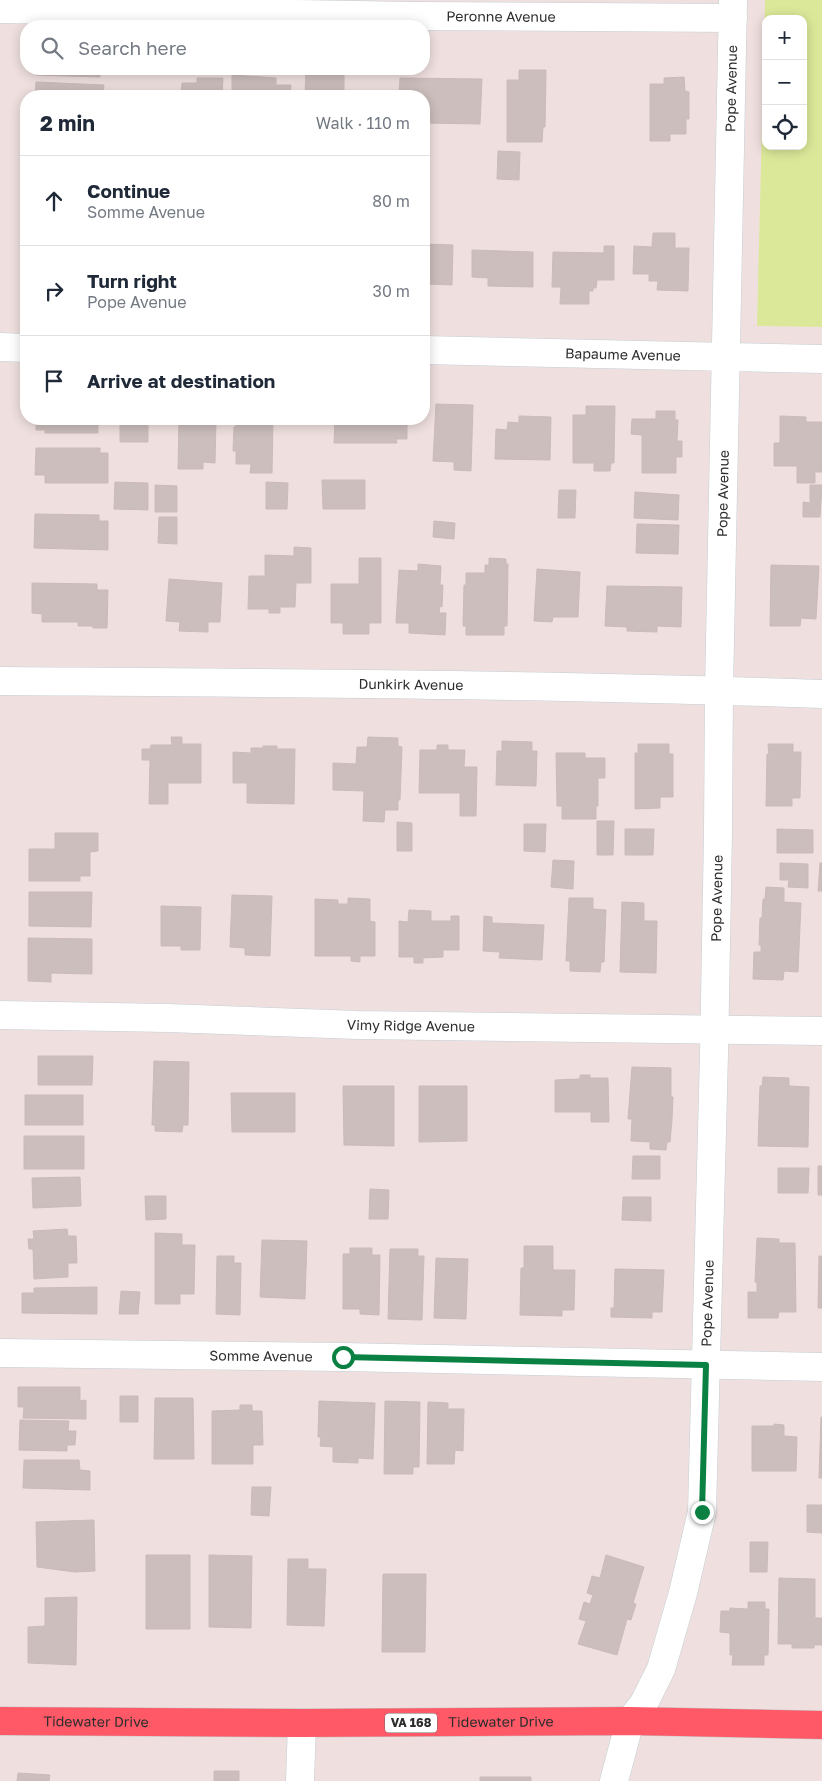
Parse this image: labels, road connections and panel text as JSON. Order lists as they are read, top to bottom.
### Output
{
  "streets": {
    "highway": ["Tidewater Drive", "VA 168"],
    "street": [
      "Peronne Avenue",
      "Pope Avenue",
      "Bapaume Avenue",
      "Dunkirk Avenue",
      "Vimy Ridge Avenue",
      "Somme Avenue"
    ]
  },
  "crossings": [
    ["Peronne Avenue", "Pope Avenue"],
    ["Pope Avenue", "Bapaume Avenue"],
    ["Pope Avenue", "Dunkirk Avenue"],
    ["Pope Avenue", "Vimy Ridge Avenue"],
    ["Pope Avenue", "Somme Avenue"],
    ["Pope Avenue", "Tidewater Drive"]
  ],
  "page": {
    "map_buttons": ["+", "−"],
    "search": "Search here",
    "heading": ["2 min", "Walk · 110 m"],
    "list": [
      ["Continue", "Somme Avenue", "80 m"],
      ["Turn right", "Pope Avenue", "30 m"],
      "Arrive at destination"
    ]
  }
}
